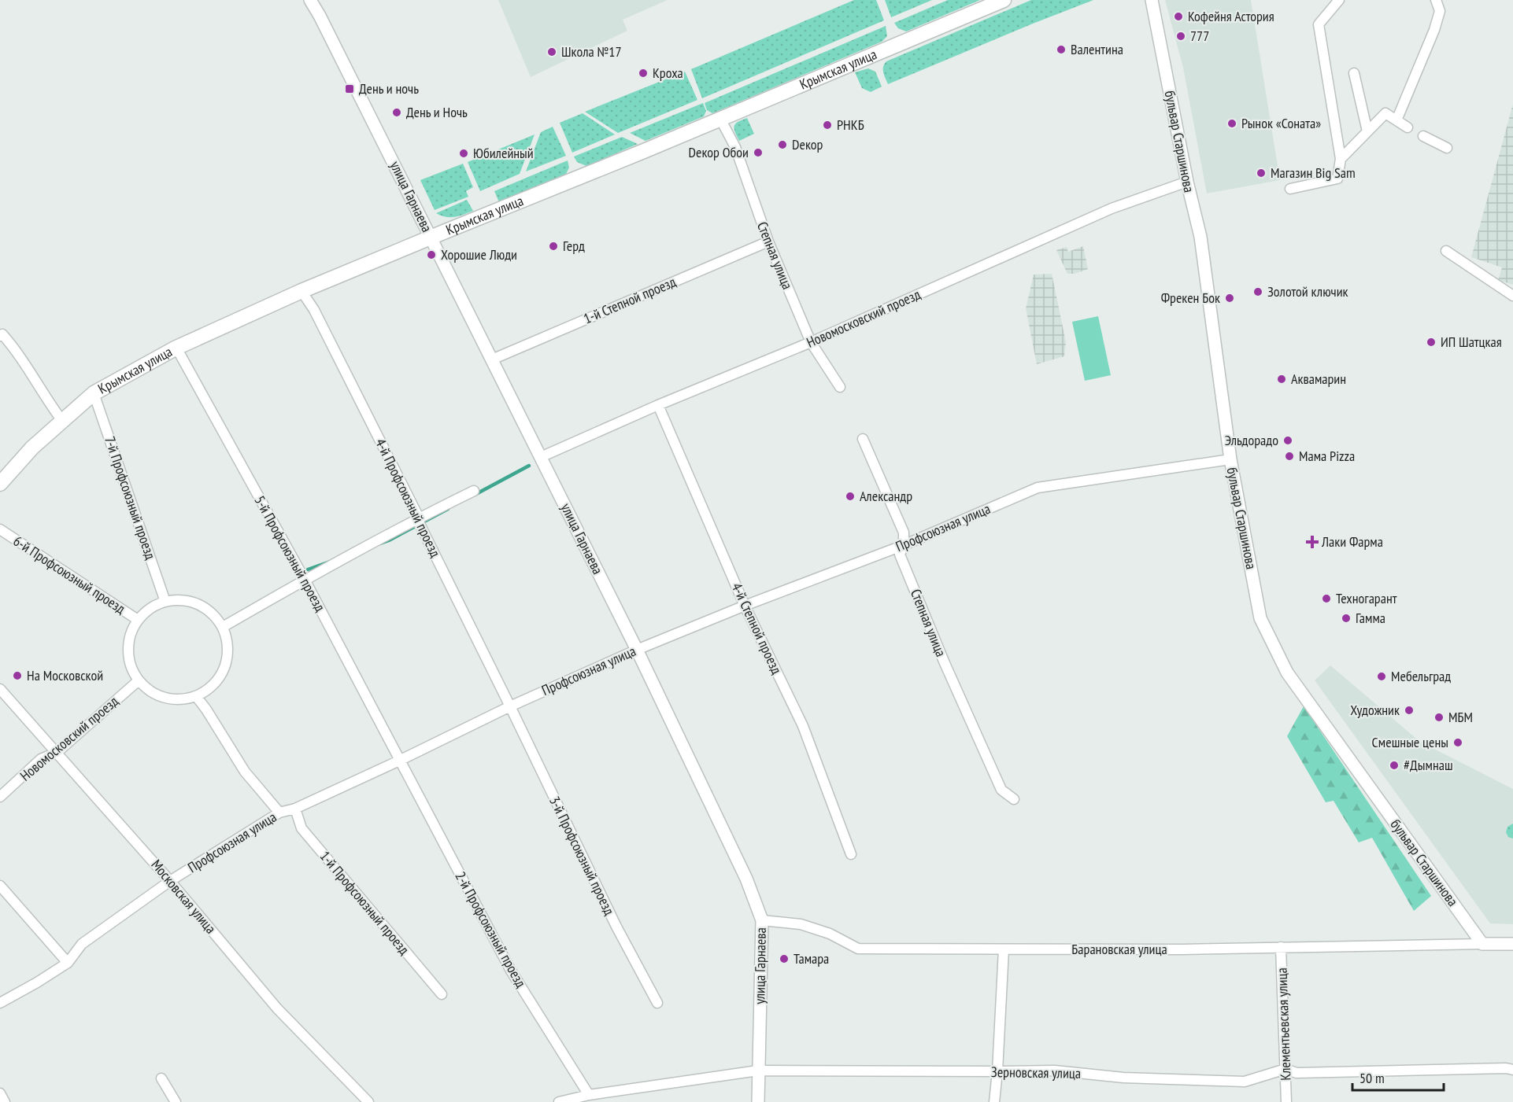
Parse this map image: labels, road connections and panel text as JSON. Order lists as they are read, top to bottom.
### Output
{
  "streets": {
    "main road": ["Крымская улица"],
    "street": [
      "бульвар Старшинова",
      "улица Гарнаева",
      "Степная улица",
      "1-й Степной проезд",
      "Новомосковский проезд",
      "7-й Профсоюзный проезд",
      "4-й Профсоюзный проезд",
      "Профсоюзная улица",
      "5-й Профсоюзный проезд",
      "6-й Профсоюзный проезд",
      "4-й Степной проезд",
      "3-й Профсоюзный проезд",
      "Московская улица",
      "1-й Профсоюзный проезд",
      "2-й Профсоюзный проезд",
      "Барановская улица",
      "Клементьевская улица",
      "Зерновская улица"
    ]
  },
  "crossings": [
    ["Крымская улица", "улица Гарнаева"],
    ["Крымская улица", "Степная улица"],
    ["Крымская улица", "7-й Профсоюзный проезд"],
    ["Крымская улица", "4-й Профсоюзный проезд"],
    ["Крымская улица", "5-й Профсоюзный проезд"],
    ["бульвар Старшинова", "Новомосковский проезд"],
    ["бульвар Старшинова", "Профсоюзная улица"],
    ["бульвар Старшинова", "Барановская улица"],
    ["улица Гарнаева", "1-й Степной проезд"],
    ["улица Гарнаева", "Новомосковский проезд"],
    ["улица Гарнаева", "Профсоюзная улица"],
    ["улица Гарнаева", "Барановская улица"],
    ["улица Гарнаева", "Зерновская улица"],
    ["Степная улица", "1-й Степной проезд"],
    ["Степная улица", "Новомосковский проезд"],
    ["Степная улица", "Профсоюзная улица"],
    ["Новомосковский проезд", "7-й Профсоюзный проезд"],
    ["Новомосковский проезд", "6-й Профсоюзный проезд"],
    ["Новомосковский проезд", "4-й Степной проезд"],
    ["Новомосковский проезд", "Московская улица"],
    ["7-й Профсоюзный проезд", "6-й Профсоюзный проезд"],
    ["4-й Профсоюзный проезд", "Профсоюзная улица"],
    ["4-й Профсоюзный проезд", "3-й Профсоюзный проезд"],
    ["Профсоюзная улица", "5-й Профсоюзный проезд"],
    ["Профсоюзная улица", "4-й Степной проезд"],
    ["Профсоюзная улица", "3-й Профсоюзный проезд"],
    ["Профсоюзная улица", "Московская улица"],
    ["Профсоюзная улица", "1-й Профсоюзный проезд"],
    ["Профсоюзная улица", "2-й Профсоюзный проезд"],
    ["5-й Профсоюзный проезд", "2-й Профсоюзный проезд"],
    ["2-й Профсоюзный проезд", "Зерновская улица"],
    ["Барановская улица", "Клементьевская улица"],
    ["Клементьевская улица", "Зерновская улица"]
  ],
  "places": {
    "other": [
      "Кофейня Астория",
      "777",
      "Валентина",
      "Школа №17",
      "Кроха",
      "День и Ночь",
      "Рынок «Соната»",
      "РНКБ",
      "Dекор",
      "Dекор Обои",
      "Юбилейный",
      "Магазин Big Sam",
      "Герд",
      "Хорошие Люди",
      "Золотой ключик",
      "Фрекен Бок",
      "ИП Шатцкая",
      "Аквамарин",
      "Эльдорадо",
      "Мама Pizza",
      "Александр",
      "Техногарант",
      "Гамма",
      "На Московской",
      "Мебельград",
      "Художник",
      "МБМ",
      "Смешные цены",
      "#Дымнаш",
      "Тамара"
    ],
    "transit": ["День и ночь"],
    "health": ["Лаки Фарма"]
  },
  "scale_bar": "50 m"
}
